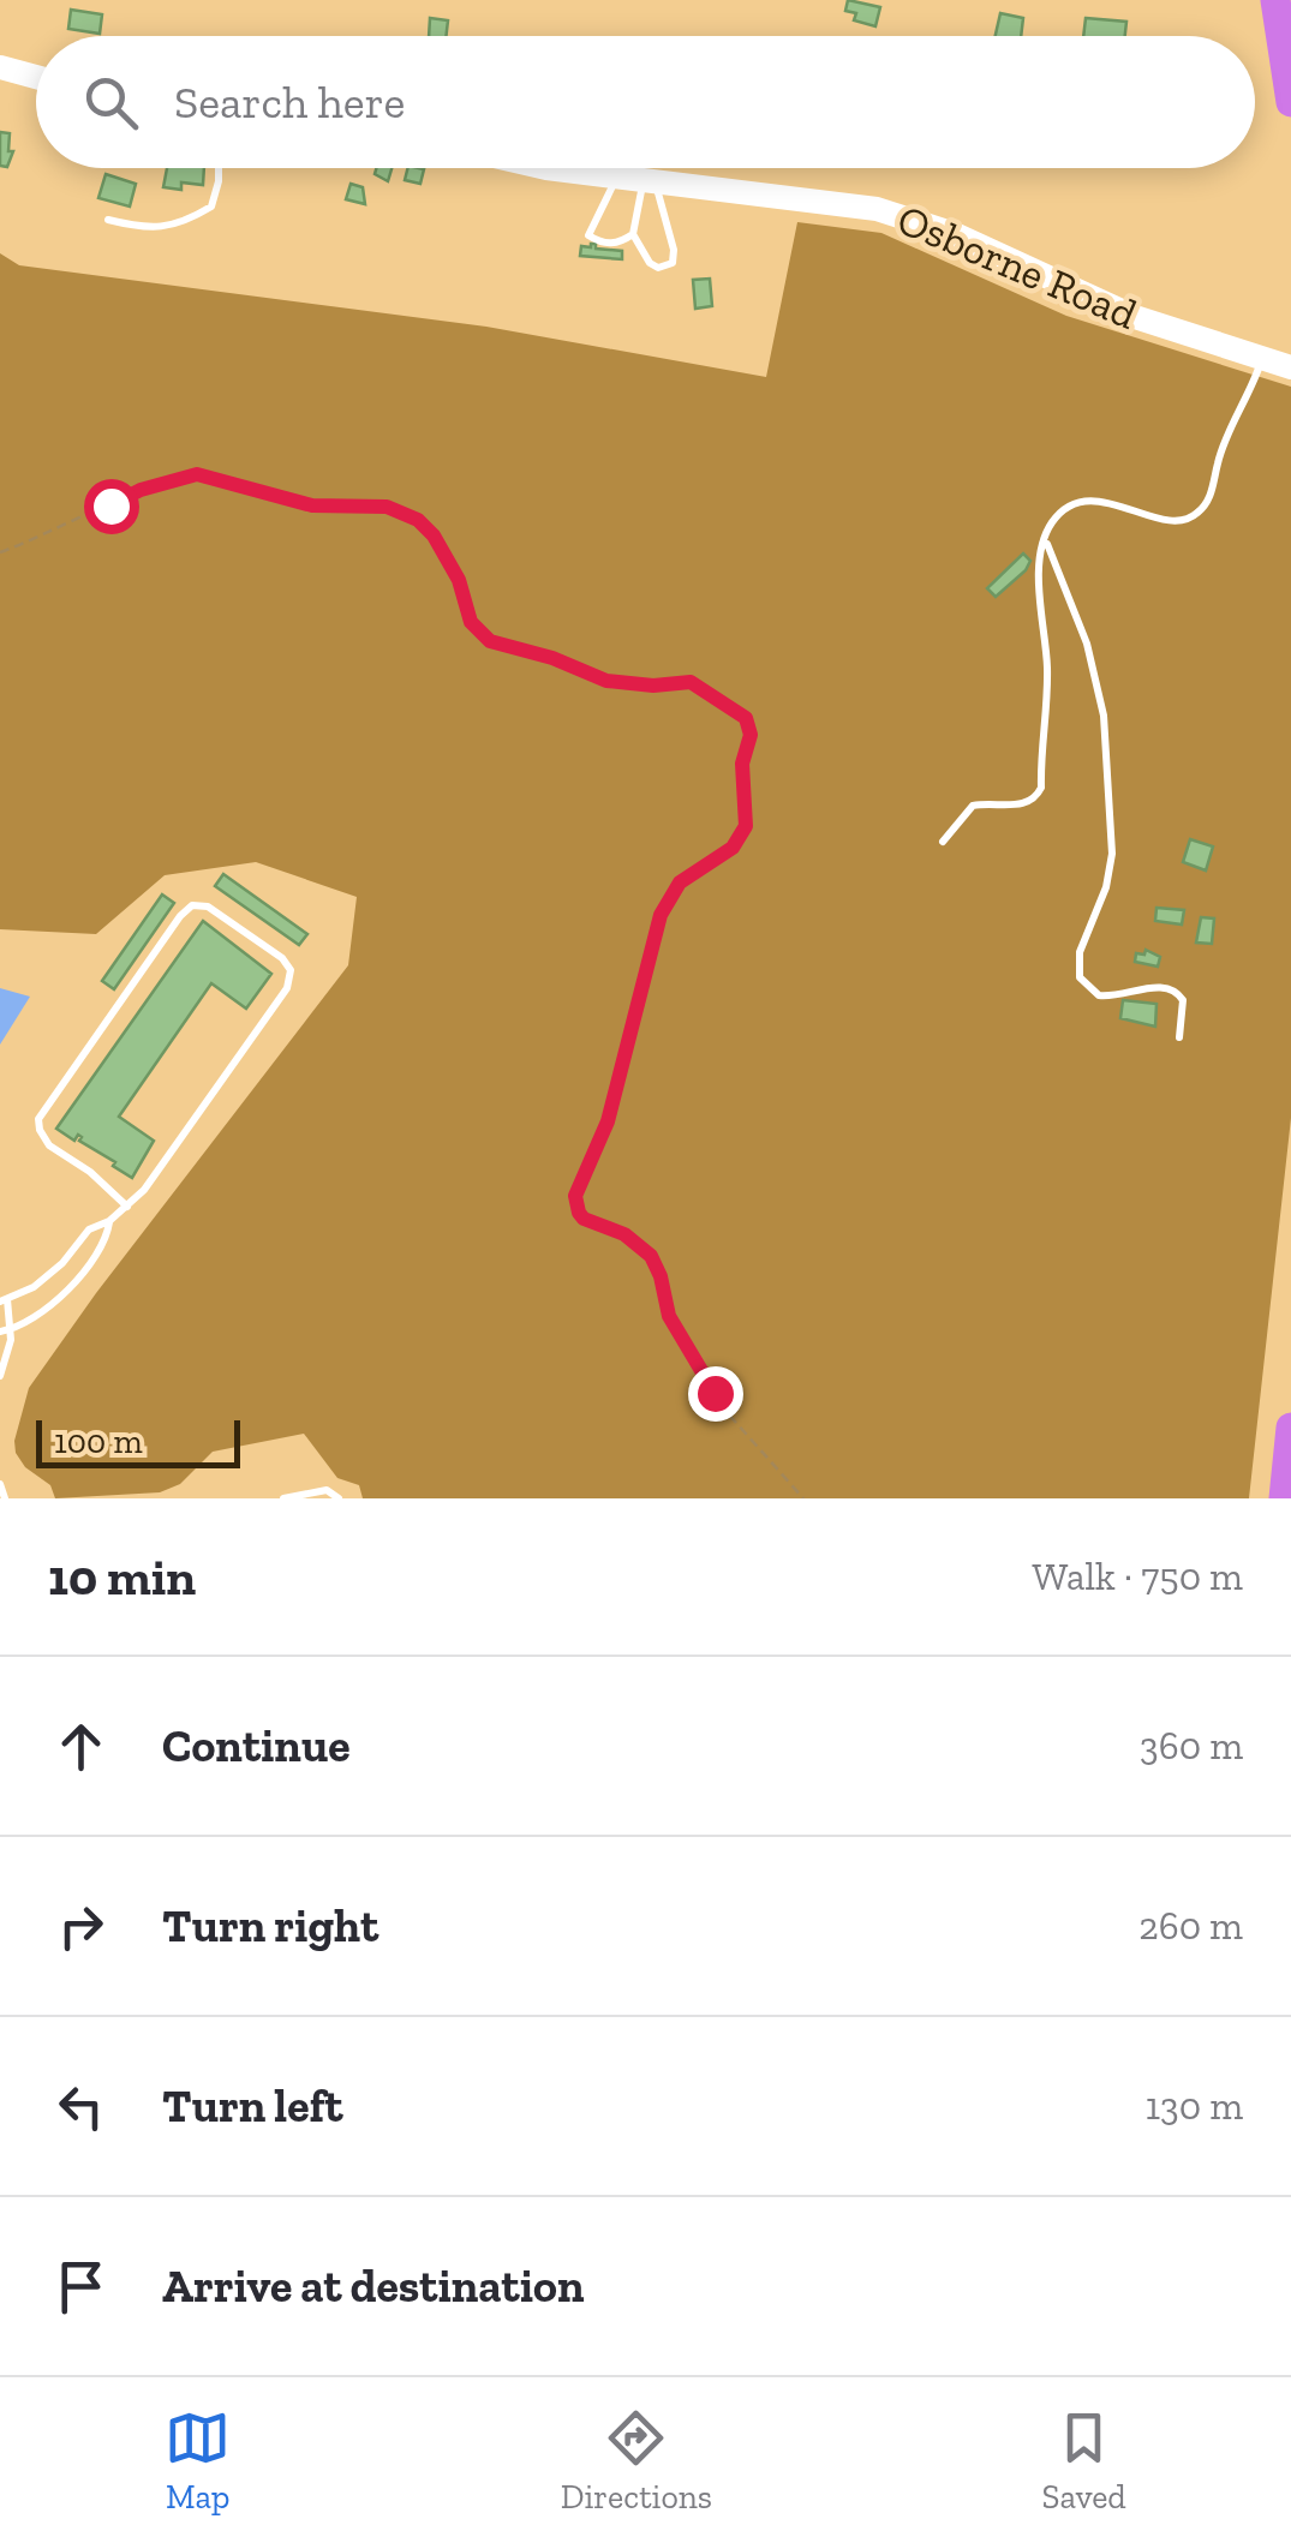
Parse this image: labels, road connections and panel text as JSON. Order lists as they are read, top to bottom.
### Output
{
  "streets": {
    "street": ["Osborne Road"]
  },
  "scale_bar": "100 m",
  "page": {
    "search": "Search here",
    "scale": "100 m",
    "heading": ["10 min", "Walk · 750 m"],
    "list": [
      ["Continue", "360 m"],
      ["Turn right", "260 m"],
      ["Turn left", "130 m"],
      "Arrive at destination"
    ],
    "nav": ["Map", "Directions", "Saved"]
  }
}
